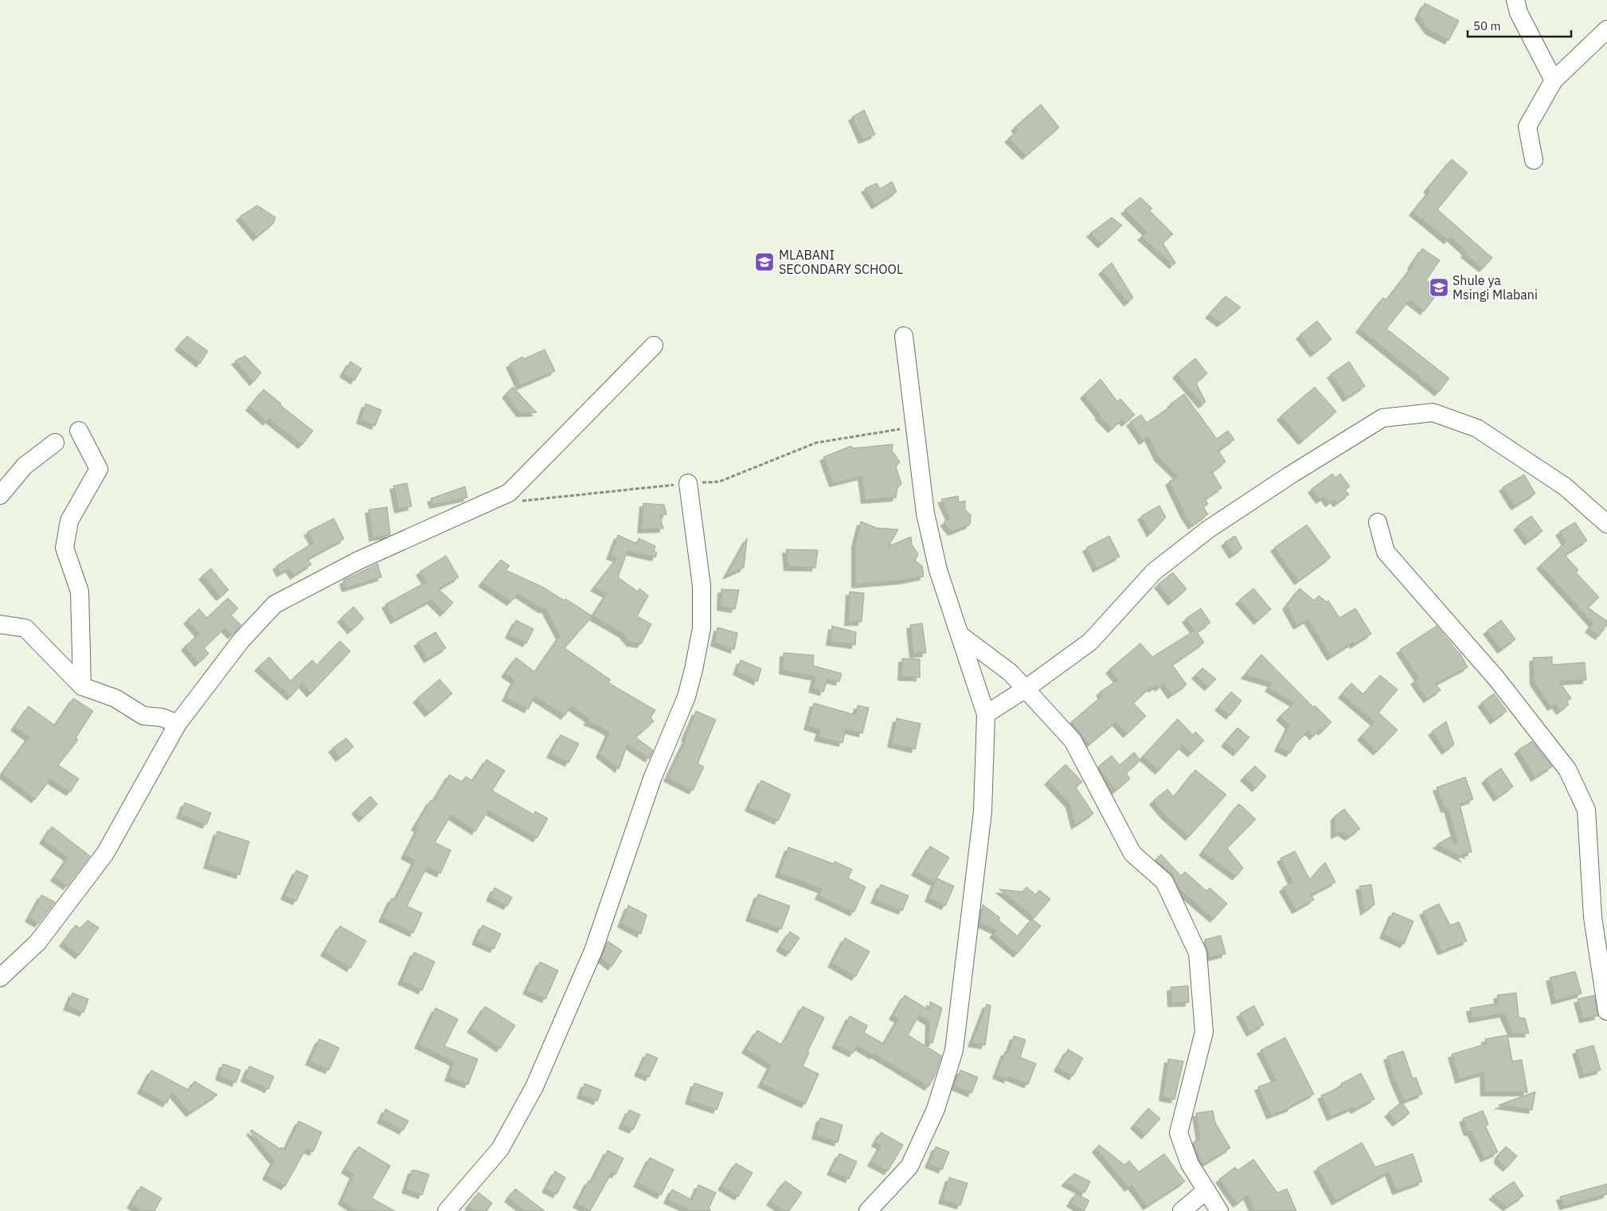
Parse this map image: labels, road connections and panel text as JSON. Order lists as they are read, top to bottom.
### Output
{
  "places": {
    "school or university": ["MLABANI SECONDARY SCHOOL", "Shule ya Msingi Mlabani"]
  },
  "scale_bar": "50 m"
}
